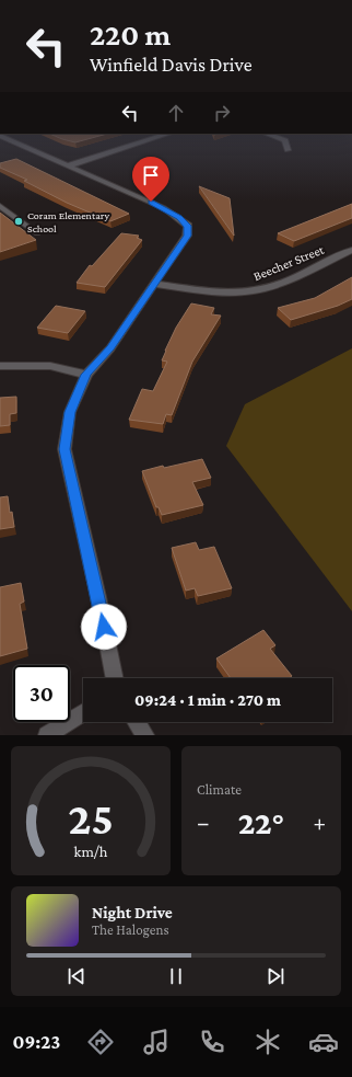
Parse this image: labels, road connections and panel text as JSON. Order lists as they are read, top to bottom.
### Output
{
  "streets": {
    "street": ["Beecher Street"]
  },
  "places": ["Coram Elementary School"],
  "page": {
    "turn": ["220 m", "Winfield Davis Drive"],
    "limit": "30",
    "trip": "09:24 · 1 min · 270 m",
    "tile": "Climate",
    "heat": ["−", "22°", "+"],
    "song": ["Night Drive", "The Halogens"],
    "tabs": "09:23",
    "gauge": ["25", "km/h"]
  }
}
